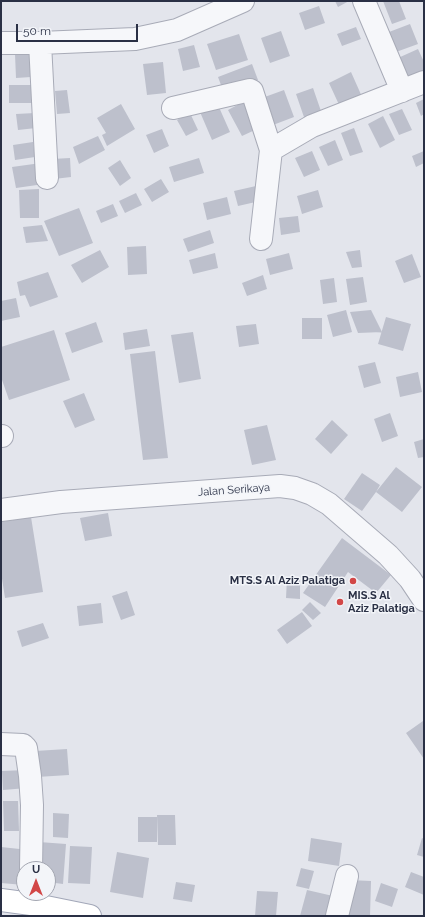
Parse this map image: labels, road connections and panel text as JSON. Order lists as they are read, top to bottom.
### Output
{
  "streets": {
    "street": ["Jalan Serikaya"]
  },
  "places": ["MTS.S Al Aziz Palatiga", "MIS.S Al Aziz Palatiga"],
  "scale_bar": "50 m",
  "north": "top"
}
